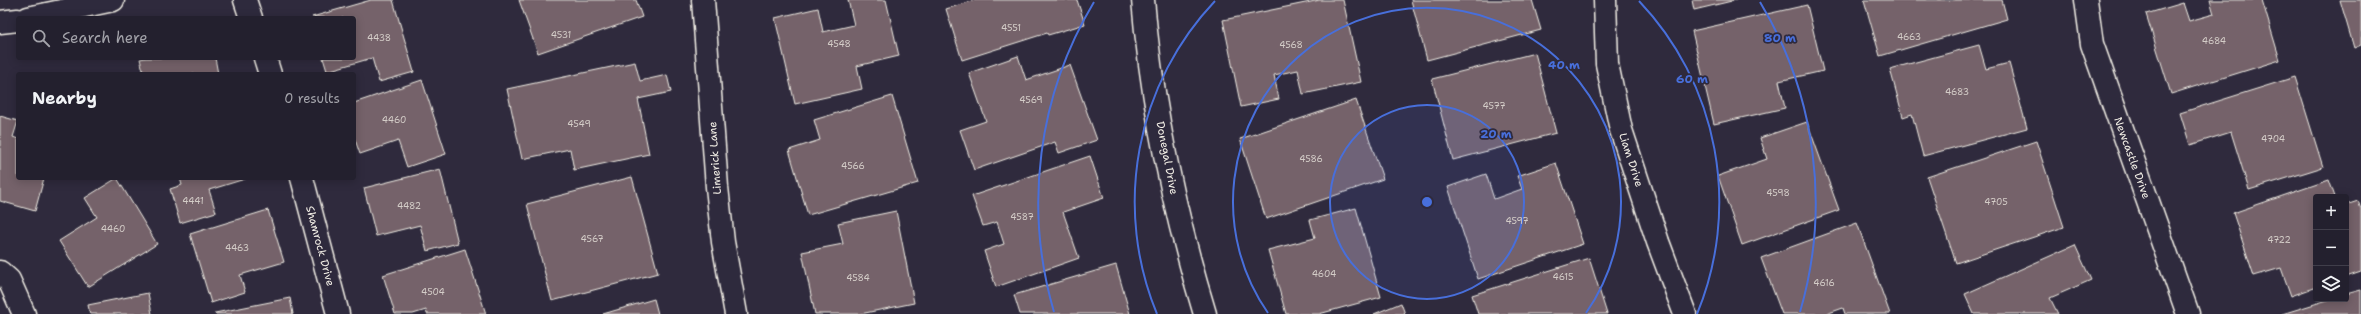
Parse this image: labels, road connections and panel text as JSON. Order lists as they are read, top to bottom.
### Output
{
  "streets": {
    "street": [
      "Limerick Lane",
      "Donegal Drive",
      "Newcastle Drive",
      "Liam Drive",
      "Shamrock Drive"
    ]
  },
  "house_numbers": [
    "4551",
    "4531",
    "4663",
    "4438",
    "4684",
    "4548",
    "4568",
    "4683",
    "4569",
    "4577",
    "4460",
    "4549",
    "4704",
    "4586",
    "4566",
    "4598",
    "4441",
    "4705",
    "4482",
    "4587",
    "4597",
    "4460",
    "4567",
    "4722",
    "4463",
    "4604",
    "4615",
    "4584",
    "4616",
    "4504"
  ],
  "page": {
    "search": "Search here",
    "heading": ["Nearby", "0 results"],
    "map_buttons": ["+", "−"]
  },
  "rings": [
    "80 m",
    "40 m",
    "60 m",
    "20 m"
  ]
}
